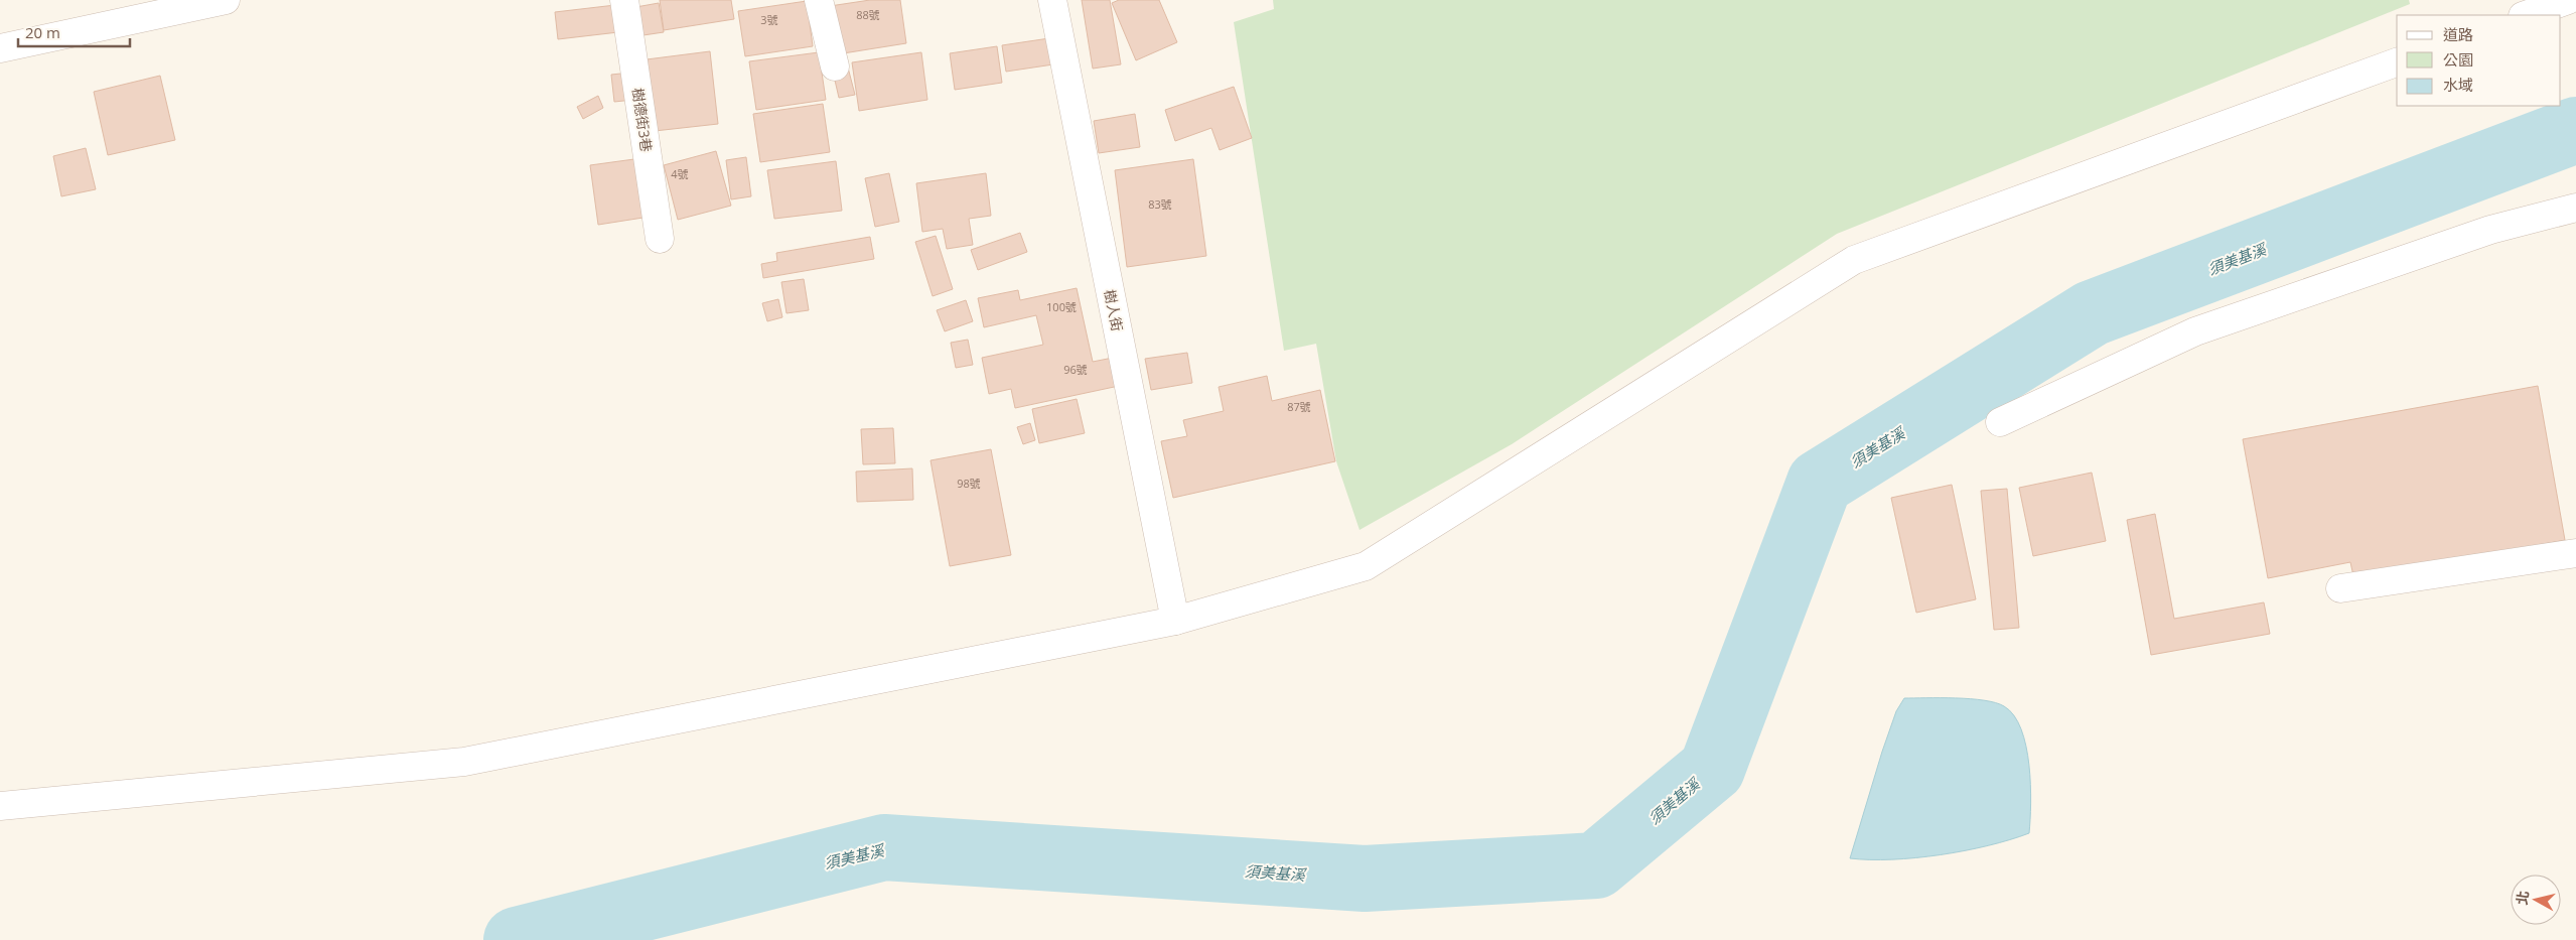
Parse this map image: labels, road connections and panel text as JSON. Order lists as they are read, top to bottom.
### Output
{
  "streets": {
    "street": ["樹德街3巷", "樹人街"]
  },
  "water": ["須美基溪"],
  "house_numbers": [
    "88號",
    "3號",
    "4號",
    "83號",
    "100號",
    "96號",
    "87號",
    "98號"
  ],
  "legend": ["道路", "公園", "水域"],
  "scale_bar": "20 m",
  "north": "left"
}
